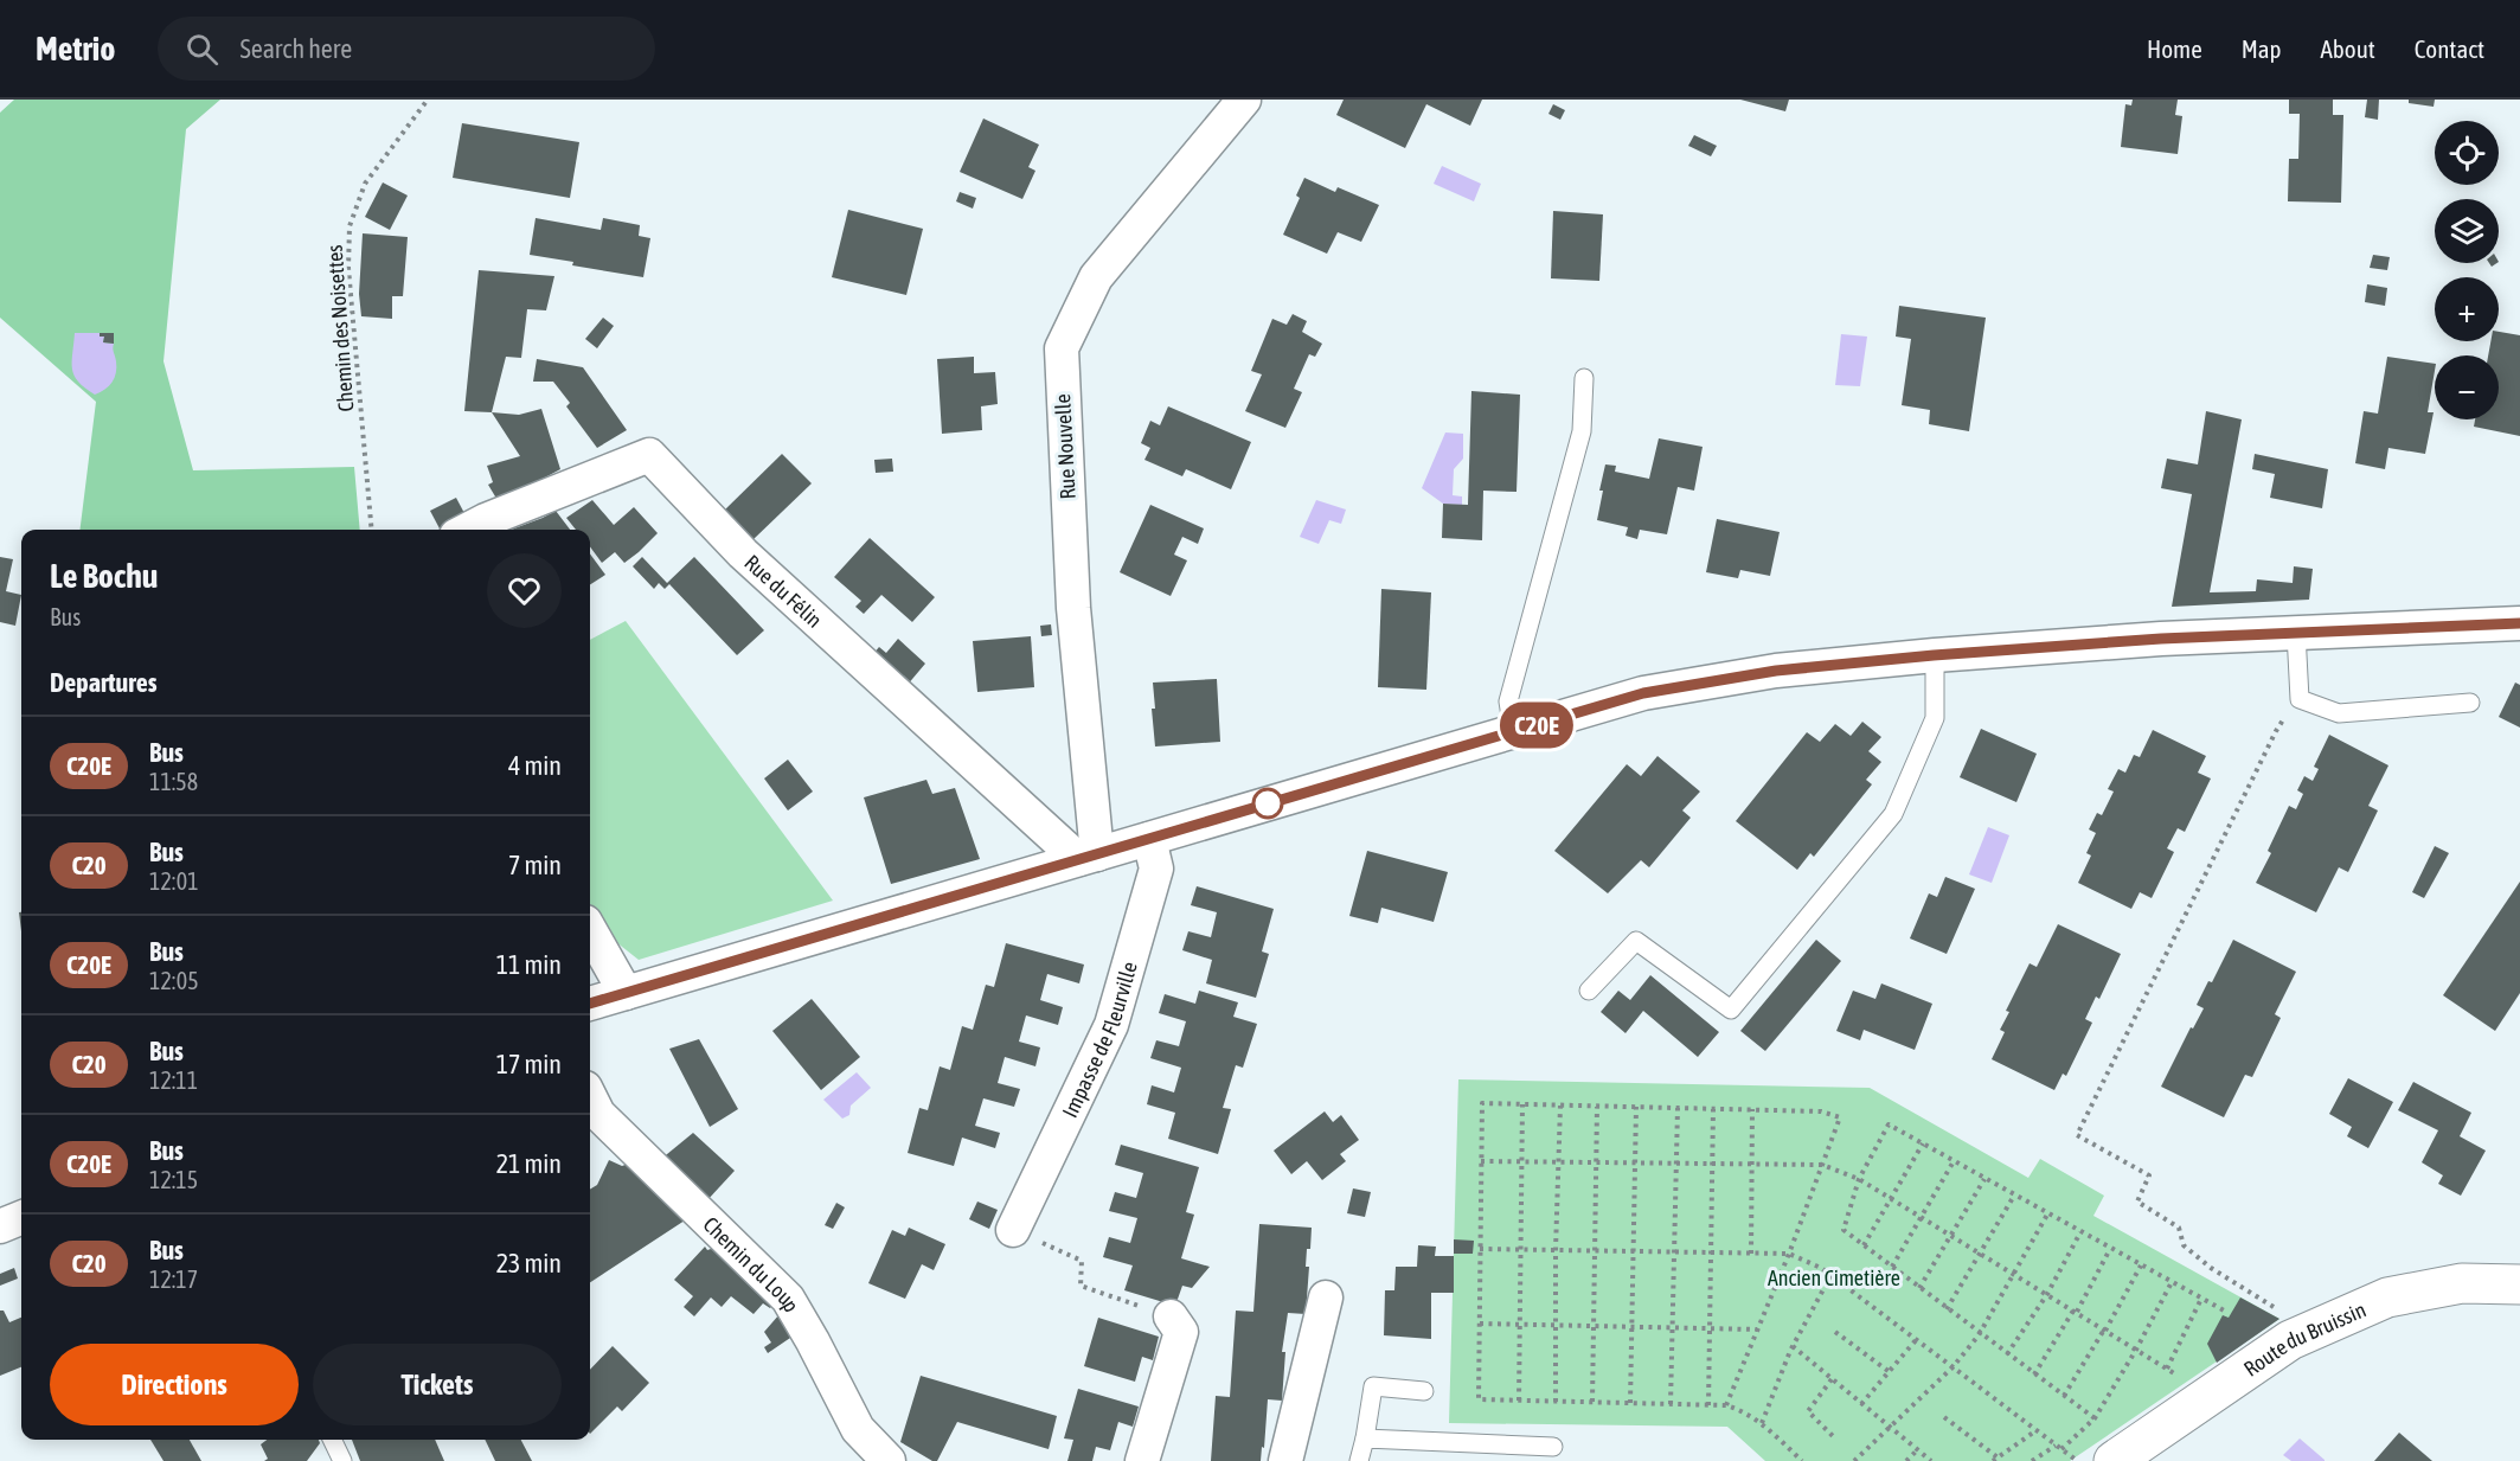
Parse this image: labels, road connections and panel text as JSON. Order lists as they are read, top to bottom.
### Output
{
  "streets": {
    "street": [
      "Rue Nouvelle",
      "Rue du Félin",
      "Impasse de Fleurville",
      "Chemin du Loup",
      "Route du Bruissin"
    ],
    "path": ["Chemin des Noisettes"]
  },
  "crossings": [
    ["Rue Nouvelle", "Rue du Félin"]
  ],
  "parks": ["Ancien Cimetière"],
  "lines": ["bus line C20E"],
  "page": {
    "header": "Metrio",
    "search": "Search here",
    "nav": [
      "Home",
      "Map",
      "About",
      "Contact"
    ],
    "on_map": "C20E",
    "map_buttons": ["+", "−"],
    "heading": [
      ["Le Bochu", "Bus"],
      "Departures"
    ],
    "list": [
      {
        "mark": "C20E",
        "name": "Bus",
        "note": "11:58",
        "value": "4 min"
      },
      {
        "mark": "C20",
        "name": "Bus",
        "note": "12:01",
        "value": "7 min"
      },
      {
        "mark": "C20E",
        "name": "Bus",
        "note": "12:05",
        "value": "11 min"
      },
      {
        "mark": "C20",
        "name": "Bus",
        "note": "12:11",
        "value": "17 min"
      },
      {
        "mark": "C20E",
        "name": "Bus",
        "note": "12:15",
        "value": "21 min"
      },
      {
        "mark": "C20",
        "name": "Bus",
        "note": "12:17",
        "value": "23 min"
      }
    ],
    "buttons": ["Directions", "Tickets"]
  }
}
